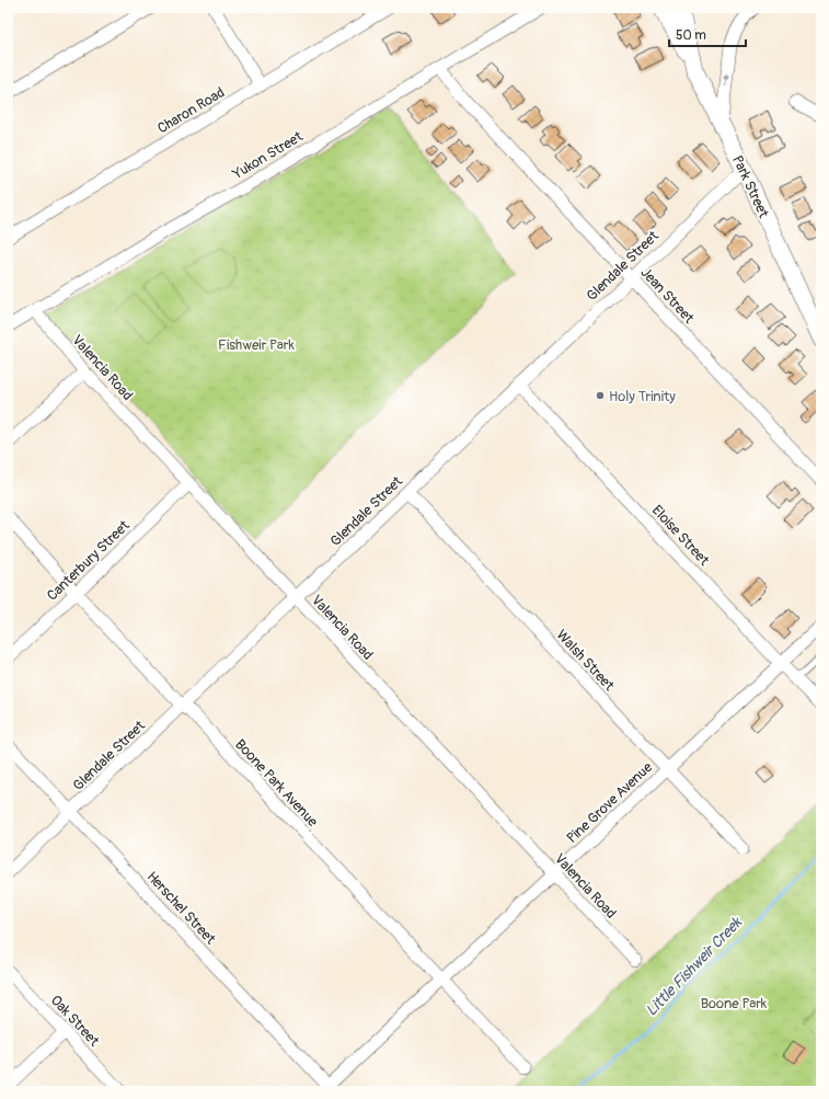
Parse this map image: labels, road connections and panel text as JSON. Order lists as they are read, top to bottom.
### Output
{
  "streets": {
    "street": [
      "Charon Road",
      "Yukon Street",
      "Park Street",
      "Glendale Street",
      "Jean Street",
      "Valencia Road",
      "Eloise Street",
      "Canterbury Street",
      "Walsh Street",
      "Boone Park Avenue",
      "Pine Grove Avenue",
      "Herschel Street",
      "Oak Street"
    ]
  },
  "crossings": [
    ["Yukon Street", "Jean Street"],
    ["Yukon Street", "Valencia Road"],
    ["Park Street", "Glendale Street"],
    ["Glendale Street", "Jean Street"],
    ["Glendale Street", "Valencia Road"],
    ["Glendale Street", "Eloise Street"],
    ["Glendale Street", "Walsh Street"],
    ["Glendale Street", "Boone Park Avenue"],
    ["Glendale Street", "Herschel Street"],
    ["Valencia Road", "Canterbury Street"],
    ["Valencia Road", "Pine Grove Avenue"],
    ["Eloise Street", "Pine Grove Avenue"],
    ["Canterbury Street", "Boone Park Avenue"],
    ["Walsh Street", "Pine Grove Avenue"],
    ["Boone Park Avenue", "Pine Grove Avenue"],
    ["Pine Grove Avenue", "Herschel Street"]
  ],
  "water": ["Little Fishweir Creek"],
  "parks": ["Fishweir Park", "Boone Park"],
  "places": ["Holy Trinity"],
  "scale_bar": "50 m"
}
